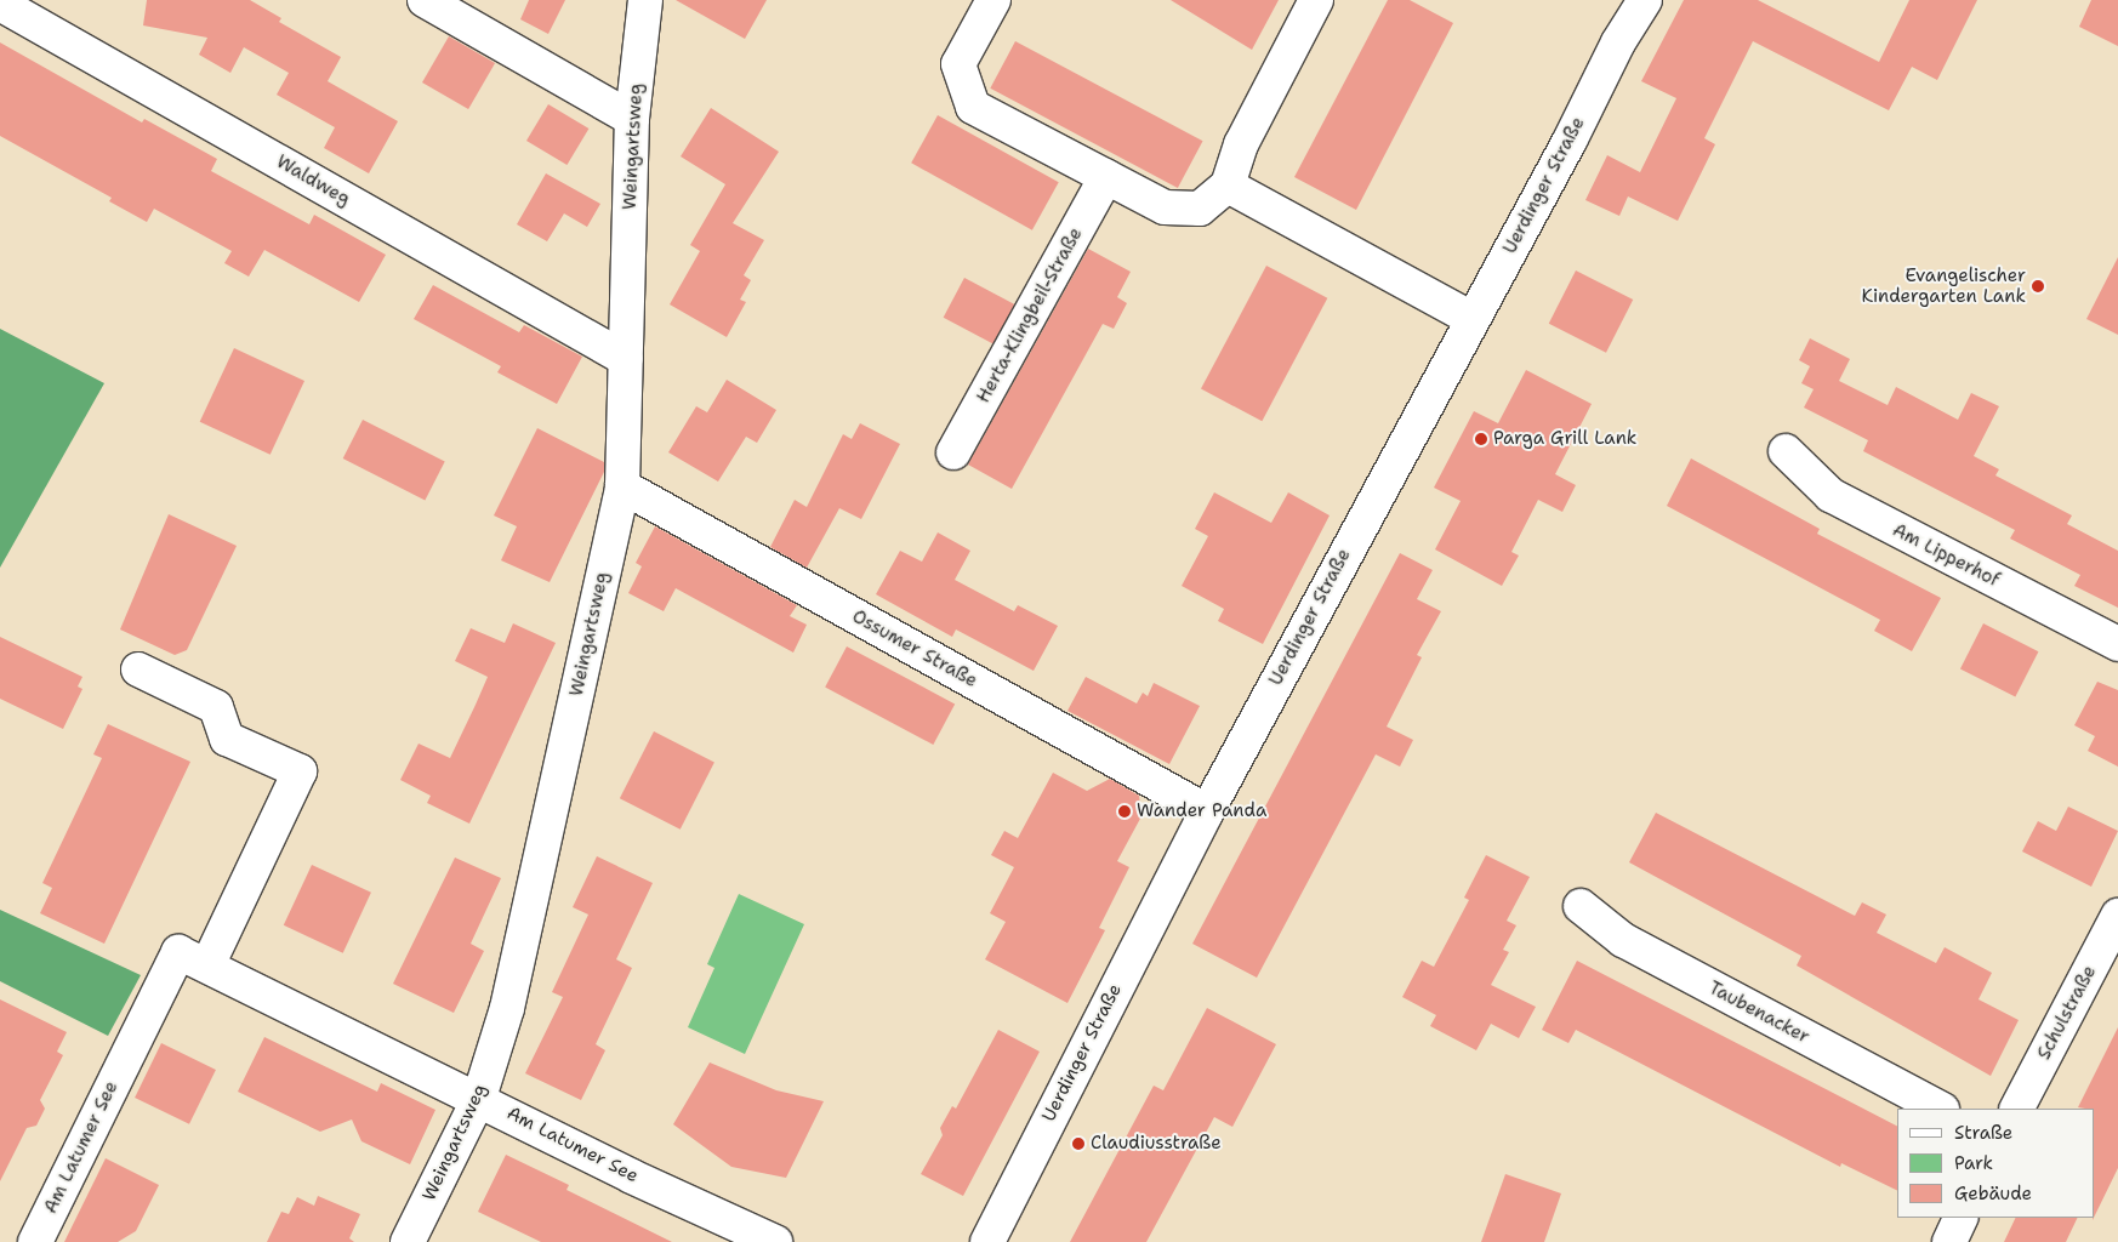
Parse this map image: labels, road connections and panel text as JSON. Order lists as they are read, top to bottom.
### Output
{
  "streets": {
    "street": [
      "Weingartsweg",
      "Waldweg",
      "Uerdinger Straße",
      "Herta-Klingbeil-Straße",
      "Am Lipperhof",
      "Ossumer Straße",
      "Taubenacker",
      "Schulstraße",
      "Am Latumer See"
    ]
  },
  "crossings": [
    ["Weingartsweg", "Waldweg"],
    ["Weingartsweg", "Ossumer Straße"],
    ["Weingartsweg", "Am Latumer See"],
    ["Uerdinger Straße", "Ossumer Straße"]
  ],
  "places": [
    "Evangelischer Kindergarten Lank",
    "Parga Grill Lank",
    "Wander Panda",
    "Claudiusstraße"
  ],
  "legend": ["Straße", "Park", "Gebäude"]
}
